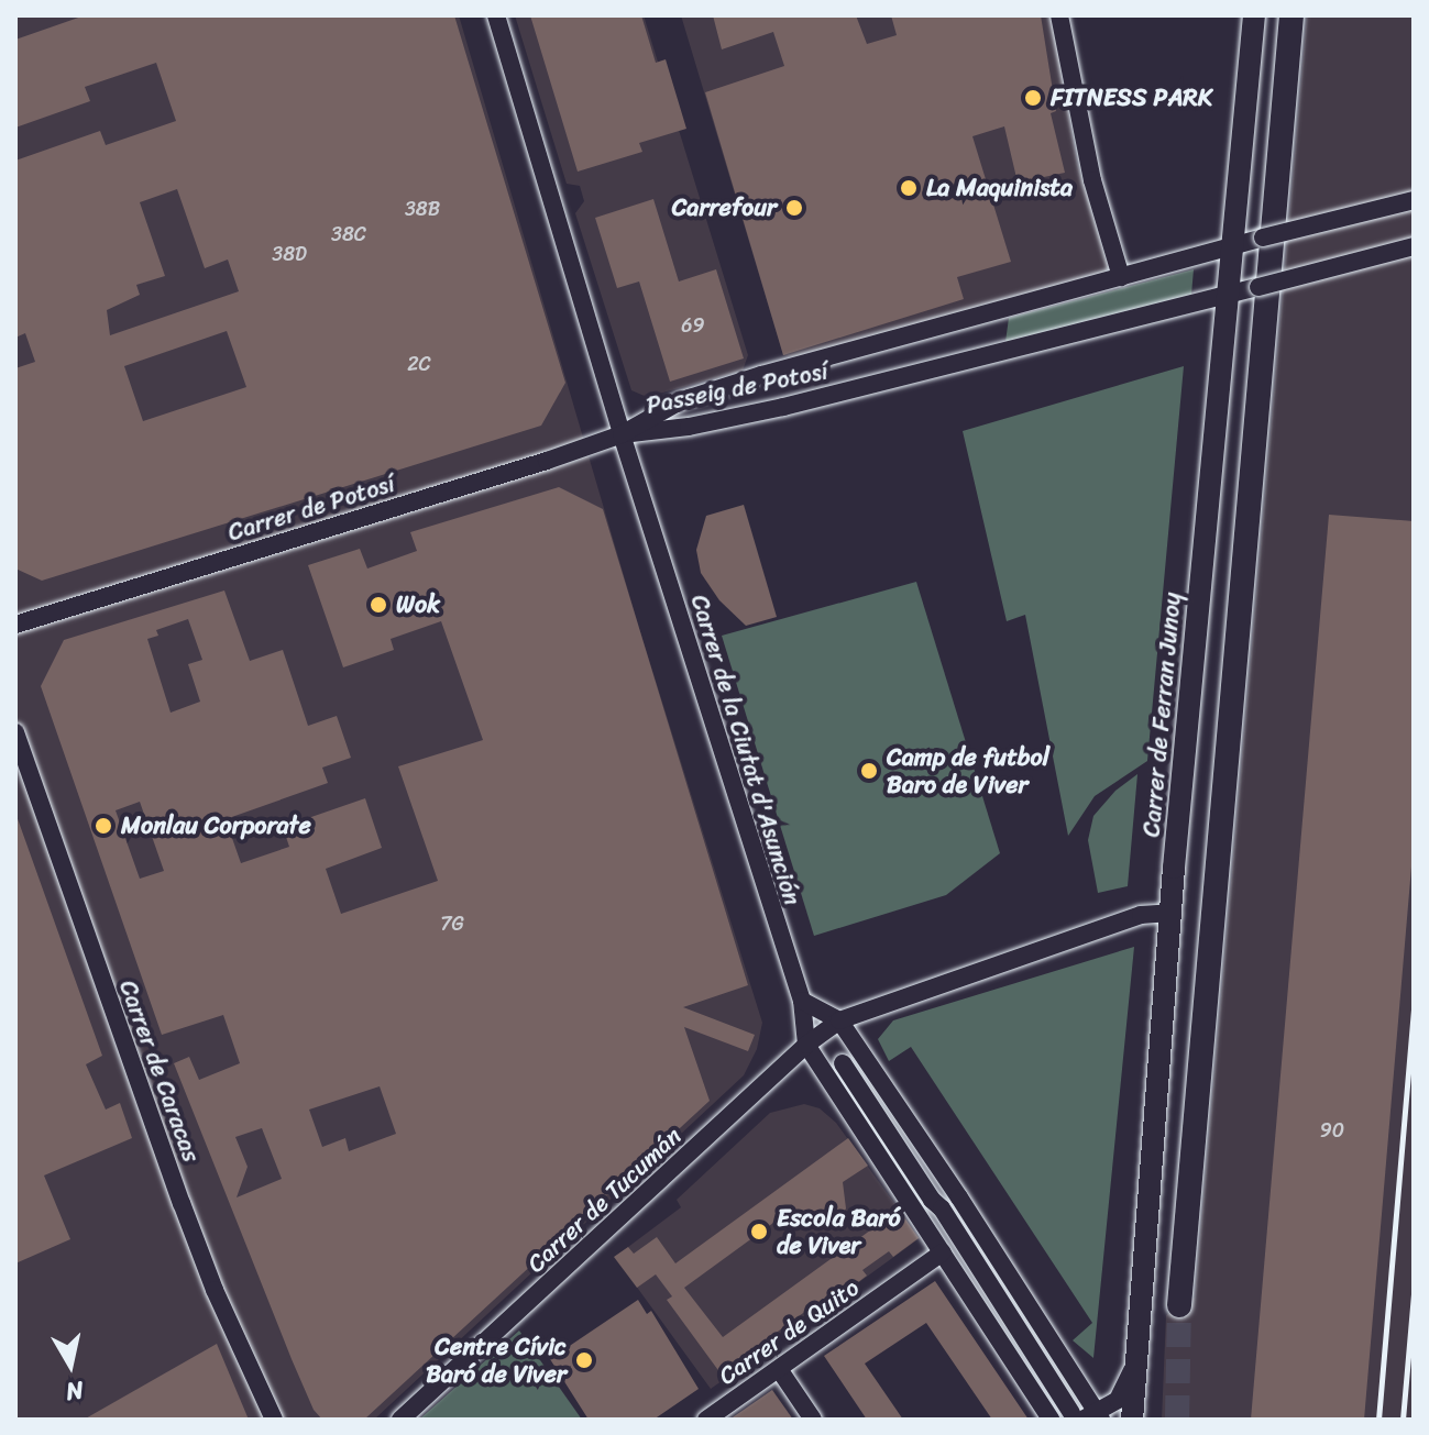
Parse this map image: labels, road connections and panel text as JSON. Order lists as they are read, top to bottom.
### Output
{
  "streets": {
    "main road": ["Carrer de Ferran Junoy"],
    "street": [
      "Passeig de Potosí",
      "Carrer de Potosí",
      "Carrer de la Ciutat d'Asunción",
      "Carrer de Caracas",
      "Carrer de Tucumán",
      "Carrer de Quito"
    ]
  },
  "crossings": [
    ["Passeig de Potosí", "Carrer de Potosí"],
    ["Passeig de Potosí", "Carrer de Ferran Junoy"],
    ["Passeig de Potosí", "Carrer de la Ciutat d'Asunción"],
    ["Carrer de Potosí", "Carrer de la Ciutat d'Asunción"],
    ["Carrer de Ferran Junoy", "Carrer de Tucumán"]
  ],
  "places": [
    "FITNESS PARK",
    "La Maquinista",
    "Carrefour",
    "Wok",
    "Camp de futbol Baro de Viver",
    "Monlau Corporate",
    "Escola Baró de Viver",
    "Centre Cívic Baró de Viver"
  ],
  "house_numbers": [
    "38B",
    "38C",
    "38D",
    "69",
    "2C",
    "7G",
    "90"
  ],
  "north": "bottom"
}
